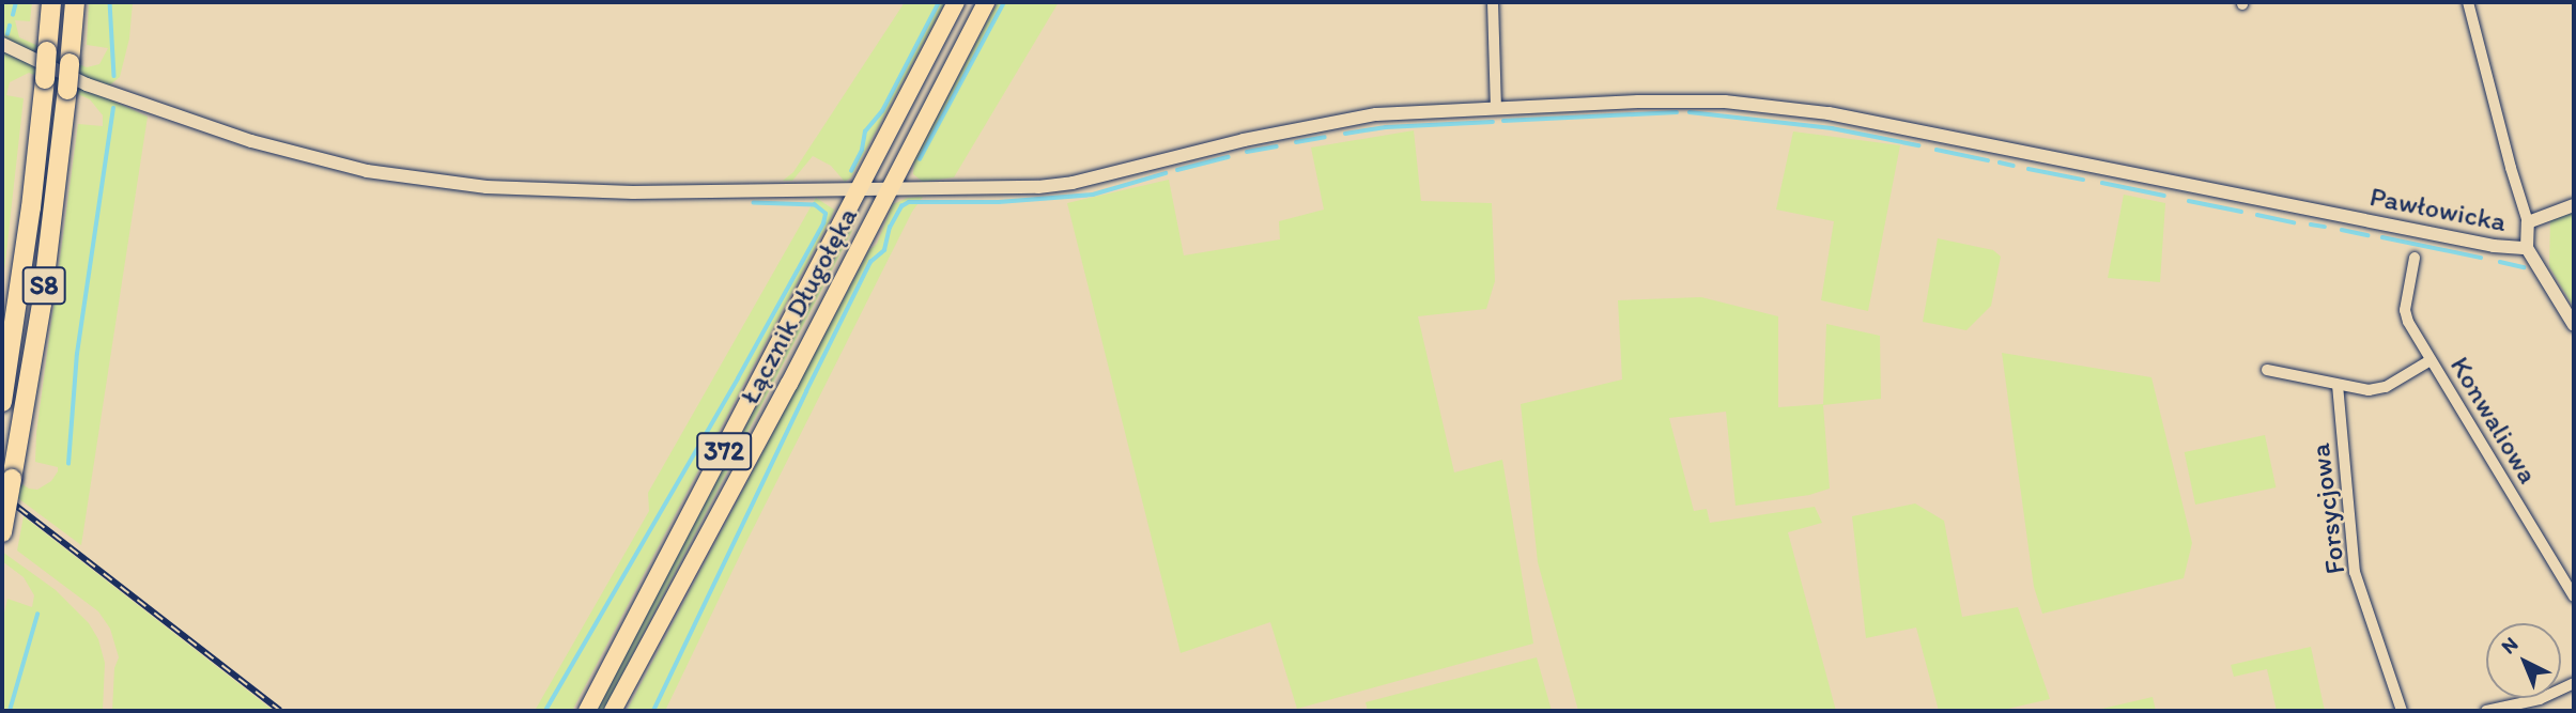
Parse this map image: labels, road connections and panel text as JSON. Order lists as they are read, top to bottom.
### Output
{
  "streets": {
    "highway": ["S8"],
    "main road": ["Łącznik Długołęka", "372"],
    "street": ["Pawłowicka", "Konwaliowa", "Forsycjowa"]
  },
  "crossings": [
    ["Pawłowicka", "Łącznik Długołęka"]
  ],
  "north": "top left"
}
